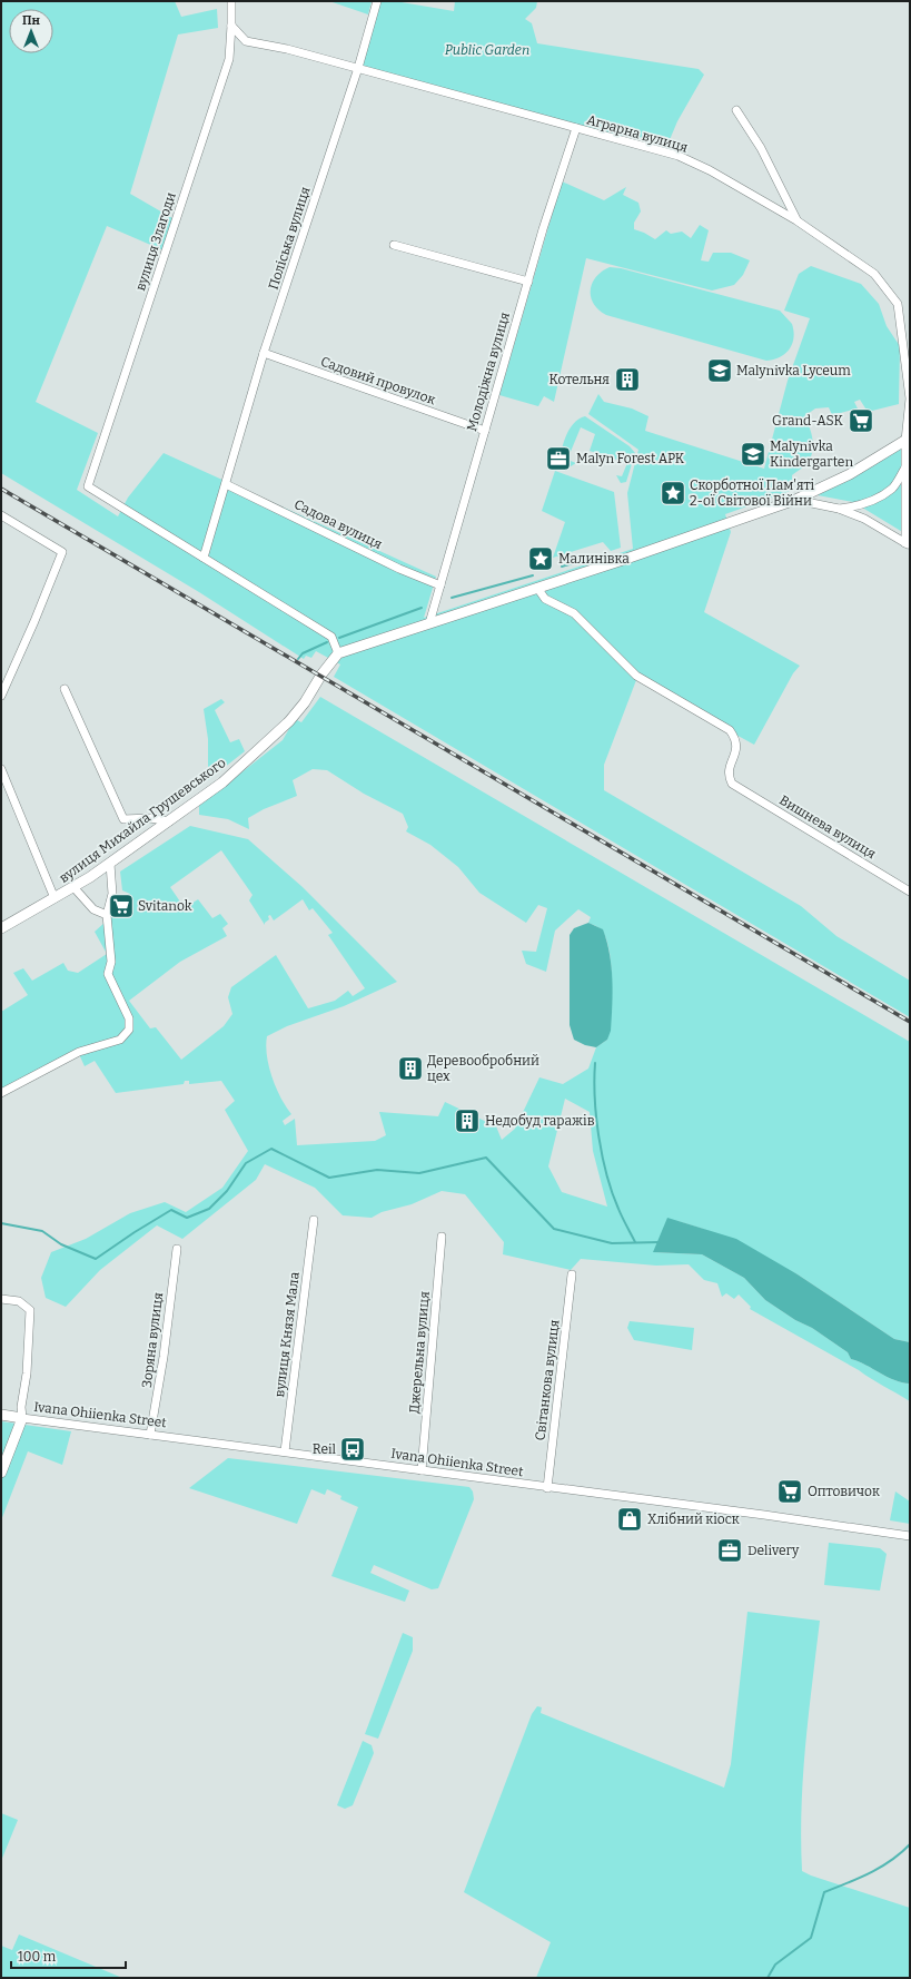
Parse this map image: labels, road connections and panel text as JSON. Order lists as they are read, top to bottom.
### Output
{
  "streets": {
    "street": [
      "Аграрна вулиця",
      "Поліська вулиця",
      "вулиця Злагоди",
      "Молодіжна вулиця",
      "Садовий провулок",
      "Садова вулиця",
      "вулиця Михайла Грушевського",
      "Вишнева вулиця",
      "вулиця Князя Мала",
      "Зоряна вулиця",
      "Джерельна вулиця",
      "Світанкова вулиця",
      "Ivana Ohiienka Street"
    ]
  },
  "crossings": [
    ["Аграрна вулиця", "Поліська вулиця"],
    ["Аграрна вулиця", "вулиця Злагоди"],
    ["Аграрна вулиця", "Молодіжна вулиця"],
    ["Поліська вулиця", "вулиця Злагоди"],
    ["Поліська вулиця", "Садовий провулок"],
    ["Поліська вулиця", "Садова вулиця"],
    ["Молодіжна вулиця", "Садовий провулок"],
    ["Молодіжна вулиця", "Садова вулиця"],
    ["вулиця Князя Мала", "Ivana Ohiienka Street"],
    ["Зоряна вулиця", "Ivana Ohiienka Street"],
    ["Джерельна вулиця", "Ivana Ohiienka Street"],
    ["Світанкова вулиця", "Ivana Ohiienka Street"]
  ],
  "parks": ["Public Garden"],
  "places": {
    "school or university": ["Malynivka Lyceum", "Malynivka Kindergarten"],
    "building": ["Котельня", "Деревообробний цех", "Недобуд гаражів"],
    "supermarket": ["Grand-ASK", "Svitanok", "Оптовичок"],
    "office": ["Malyn Forest APK", "Delivery"],
    "place": ["Скорботної Пам'яті 2-ої Світової Війни", "Малинівка"],
    "bus stop": ["Reil"],
    "shop": ["Хлібний кіоск"]
  },
  "scale_bar": "100 m",
  "north": "top"
}
